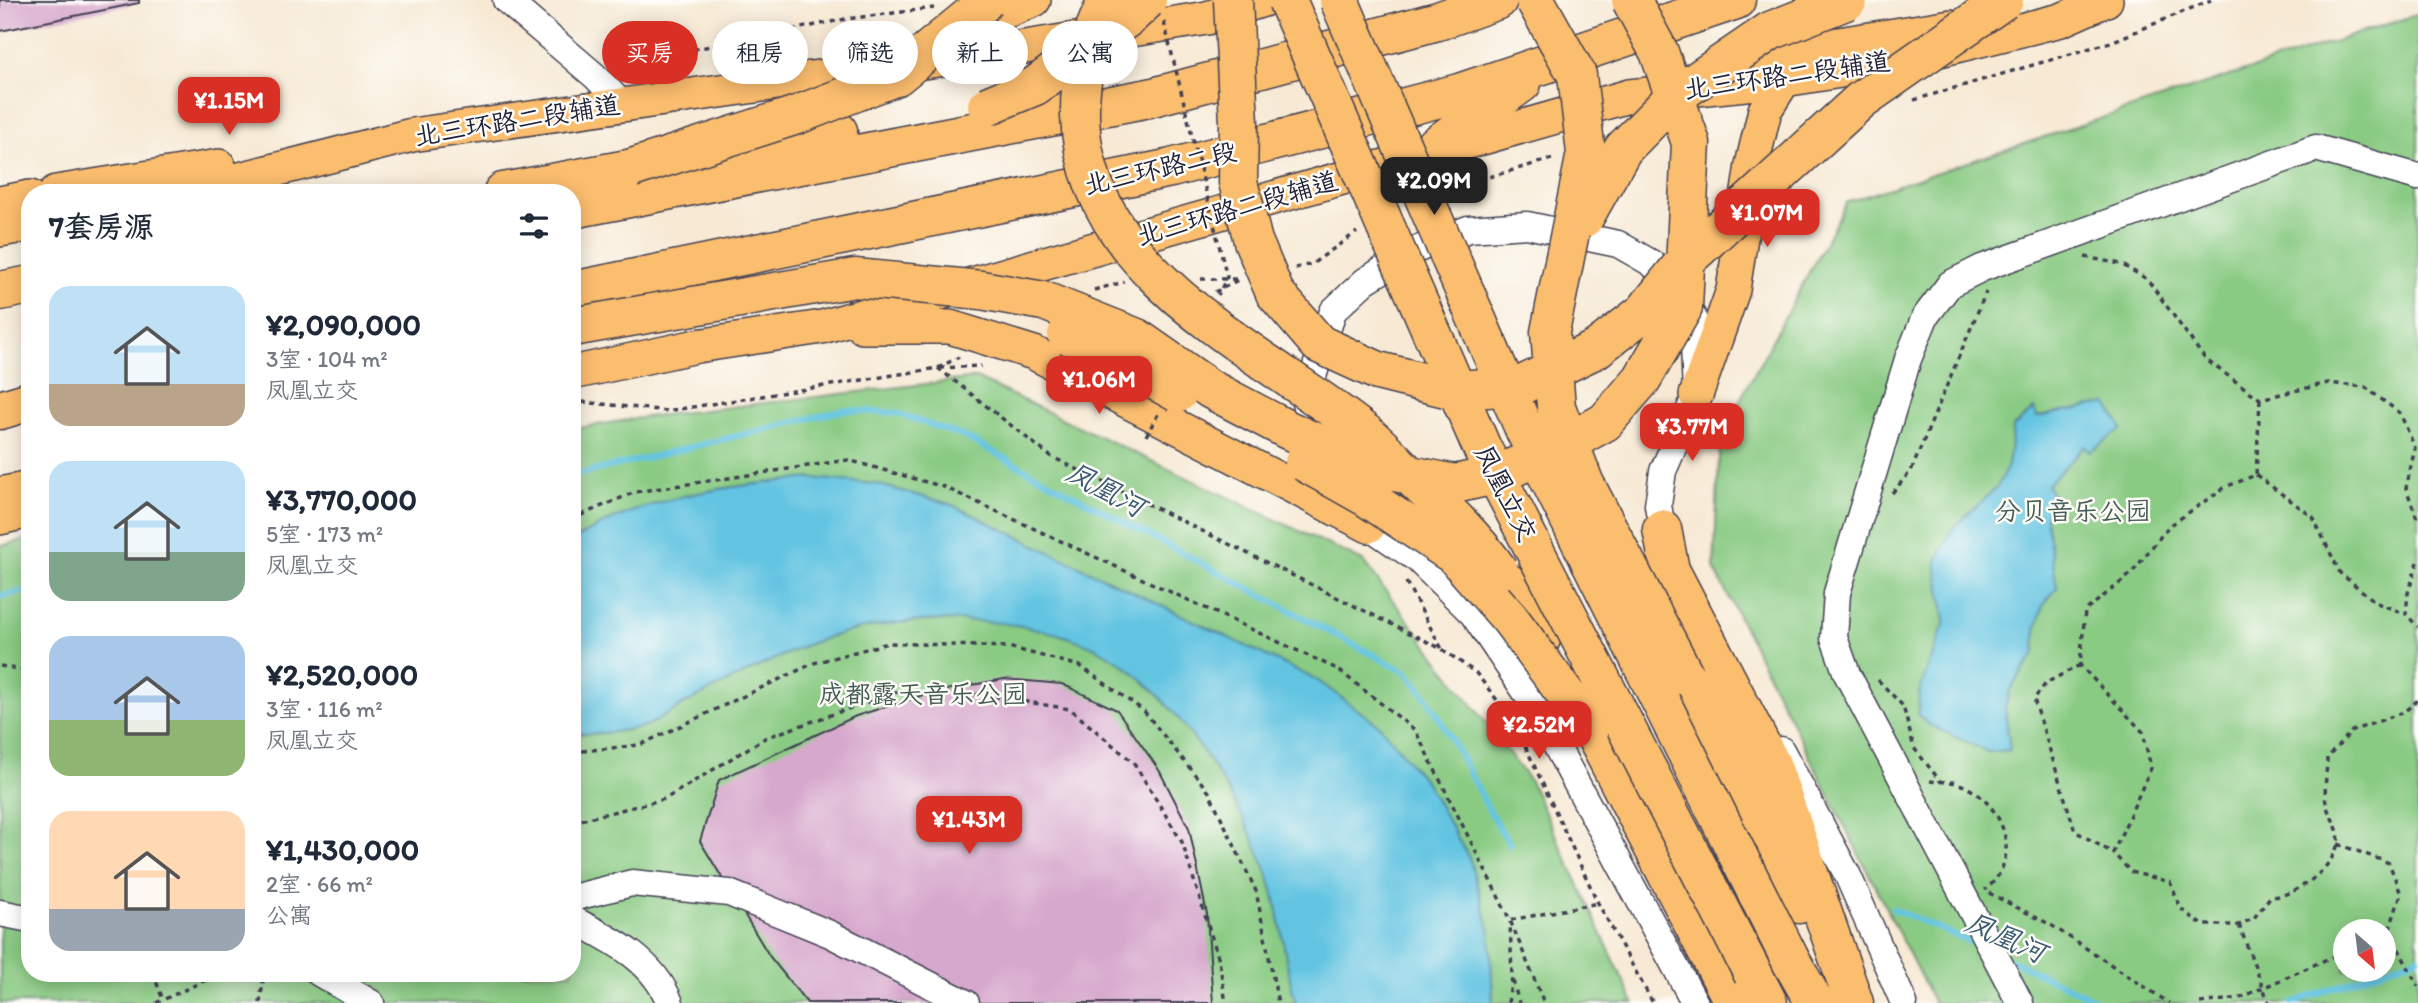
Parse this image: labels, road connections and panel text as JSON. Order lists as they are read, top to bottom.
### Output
{
  "streets": {
    "highway": ["北三环路二段", "凤凰立交"],
    "main road": ["北三环路二段辅道"]
  },
  "water": ["凤凰河"],
  "parks": ["分贝音乐公园", "成都露天音乐公园"],
  "north": "bottom right",
  "page": {
    "chip": [
      "买房",
      "租房",
      "筛选",
      "新上",
      "公寓"
    ],
    "price": [
      "¥1.15M",
      "¥2.09M",
      "¥1.07M",
      "¥1.06M",
      "¥3.77M",
      "¥2.52M",
      "¥1.43M"
    ],
    "heading": "7套房源",
    "list": [
      {
        "name": "¥2,090,000",
        "note": "3室 · 104 m² · 凤凰立交"
      },
      {
        "name": "¥3,770,000",
        "note": "5室 · 173 m² · 凤凰立交"
      },
      {
        "name": "¥2,520,000",
        "note": "3室 · 116 m² · 凤凰立交"
      },
      {
        "name": "¥1,430,000",
        "note": "2室 · 66 m² · 公寓"
      }
    ]
  }
}
